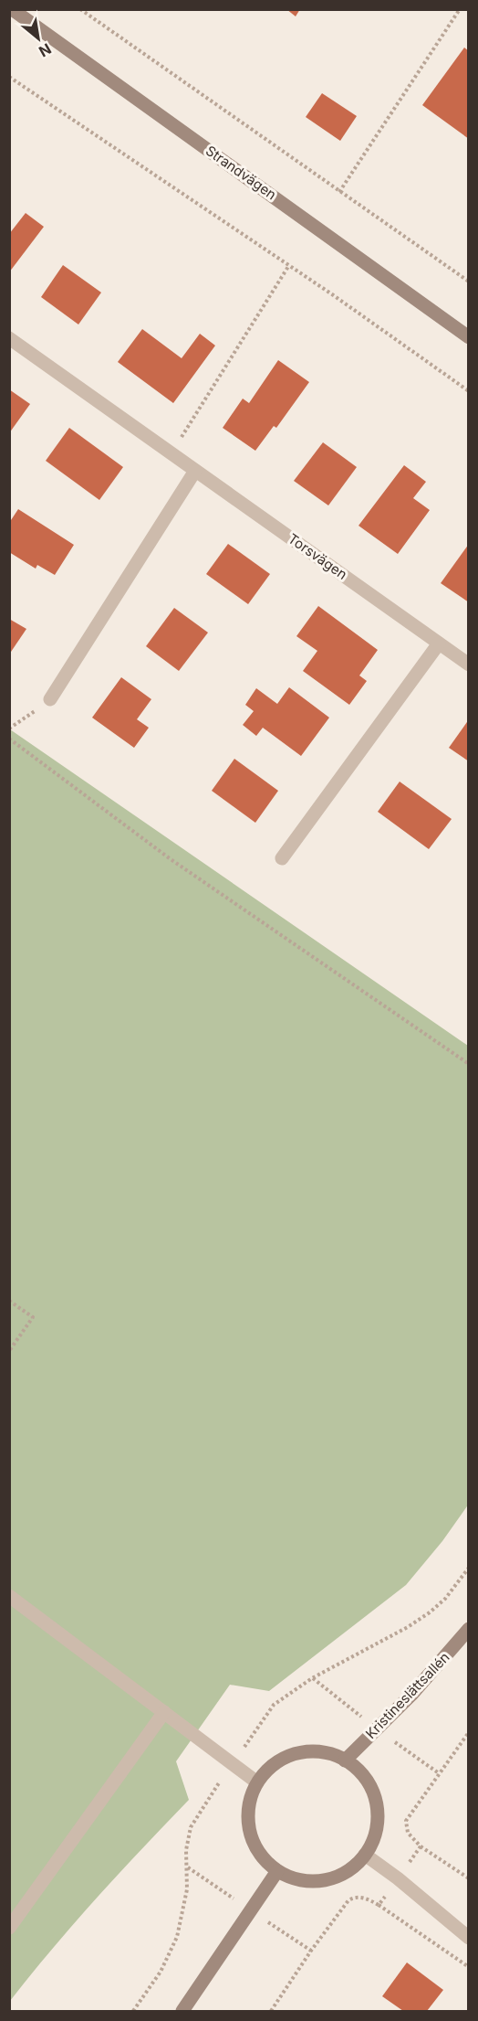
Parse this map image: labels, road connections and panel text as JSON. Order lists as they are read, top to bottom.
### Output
{
  "streets": {
    "street": ["Strandvägen", "Torsvägen", "Kristineslättsallén"]
  },
  "north": "bottom right"
}
